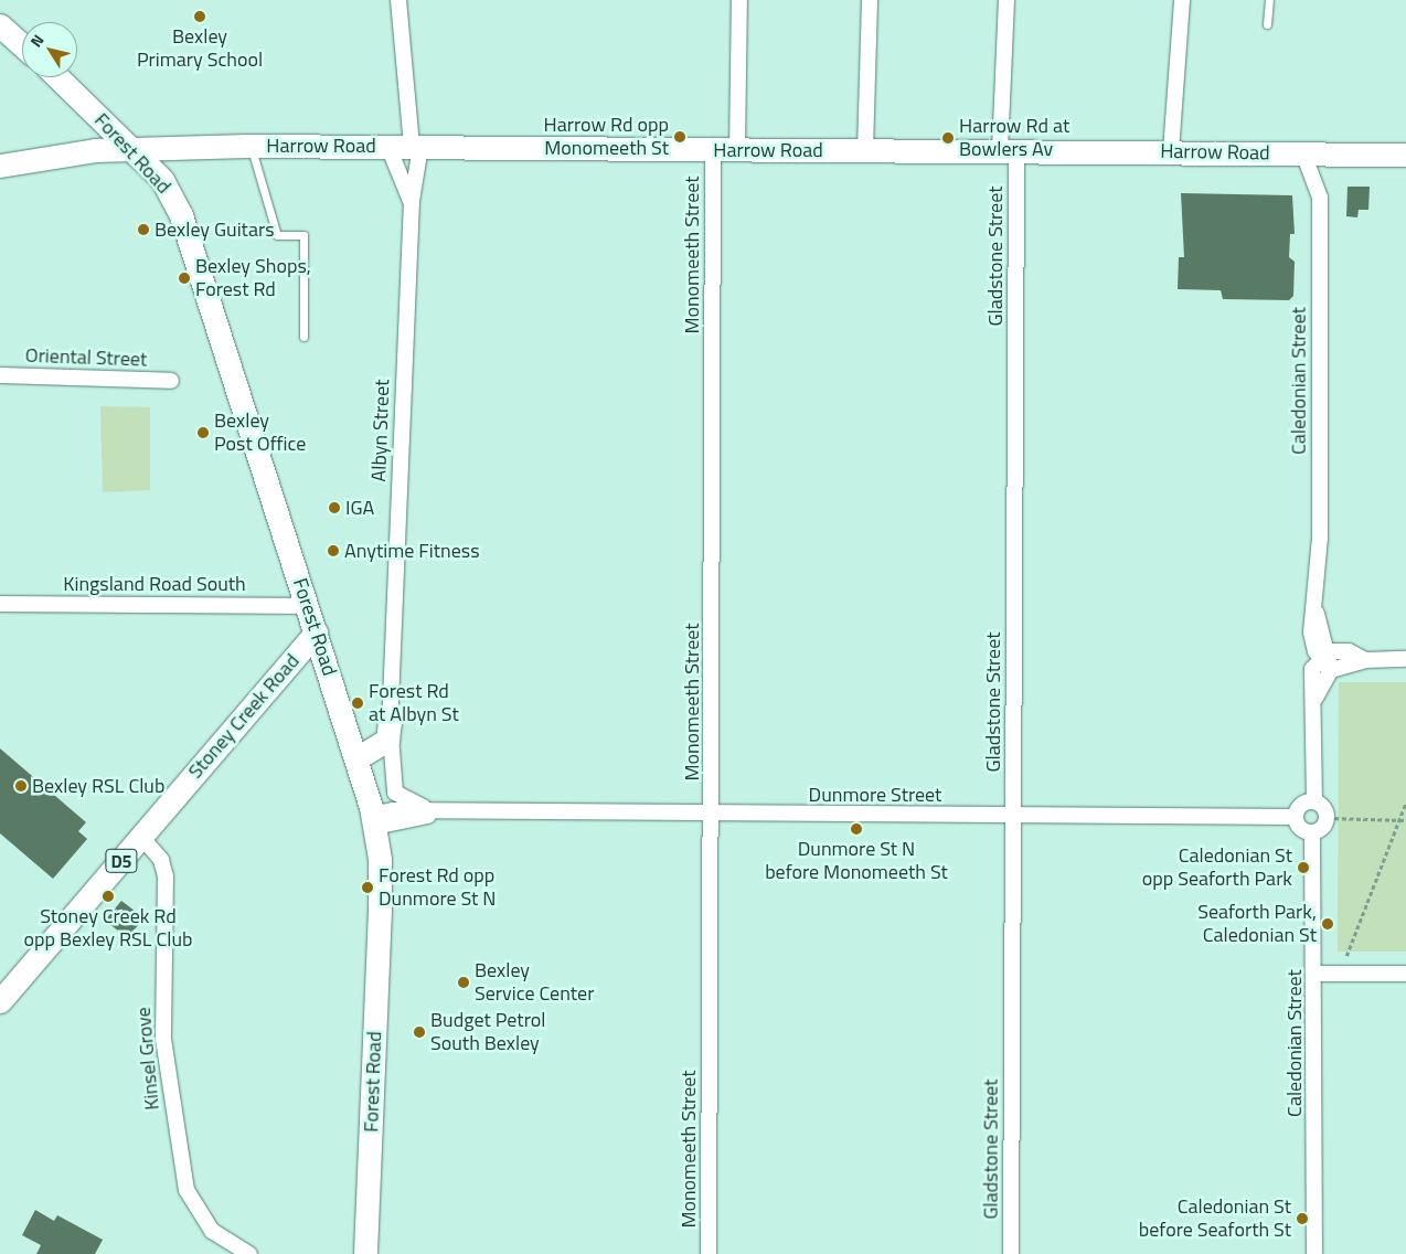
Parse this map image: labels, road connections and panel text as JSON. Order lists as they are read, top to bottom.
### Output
{
  "streets": {
    "main road": [
      "Harrow Road",
      "Forest Road",
      "Stoney Creek Road",
      "D5"
    ],
    "street": [
      "Monomeeth Street",
      "Gladstone Street",
      "Oriental Street",
      "Caledonian Street",
      "Albyn Street",
      "Kingsland Road South",
      "Dunmore Street",
      "Kinsel Grove"
    ]
  },
  "crossings": [
    ["Harrow Road", "Forest Road"],
    ["Harrow Road", "Monomeeth Street"],
    ["Harrow Road", "Gladstone Street"],
    ["Harrow Road", "Caledonian Street"],
    ["Harrow Road", "Albyn Street"],
    ["Forest Road", "Kingsland Road South"],
    ["Forest Road", "Stoney Creek Road"],
    ["Forest Road", "Dunmore Street"],
    ["Monomeeth Street", "Dunmore Street"],
    ["Gladstone Street", "Dunmore Street"],
    ["Caledonian Street", "Dunmore Street"],
    ["Albyn Street", "Dunmore Street"],
    ["Stoney Creek Road", "Kinsel Grove"]
  ],
  "places": [
    "Bexley Primary School",
    "Harrow Rd opp Monomeeth St",
    "Harrow Rd at Bowlers Av",
    "Bexley Guitars",
    "Bexley Shops, Forest Rd",
    "Bexley Post Office",
    "IGA",
    "Anytime Fitness",
    "Forest Rd at Albyn St",
    "Bexley RSL Club",
    "Dunmore St N before Monomeeth St",
    "Caledonian St opp Seaforth Park",
    "Forest Rd opp Dunmore St N",
    "Stoney Creek Rd opp Bexley RSL Club",
    "Seaforth Park, Caledonian St",
    "Bexley Service Center",
    "Budget Petrol South Bexley",
    "Caledonian St before Seaforth St"
  ],
  "north": "top left"
}
